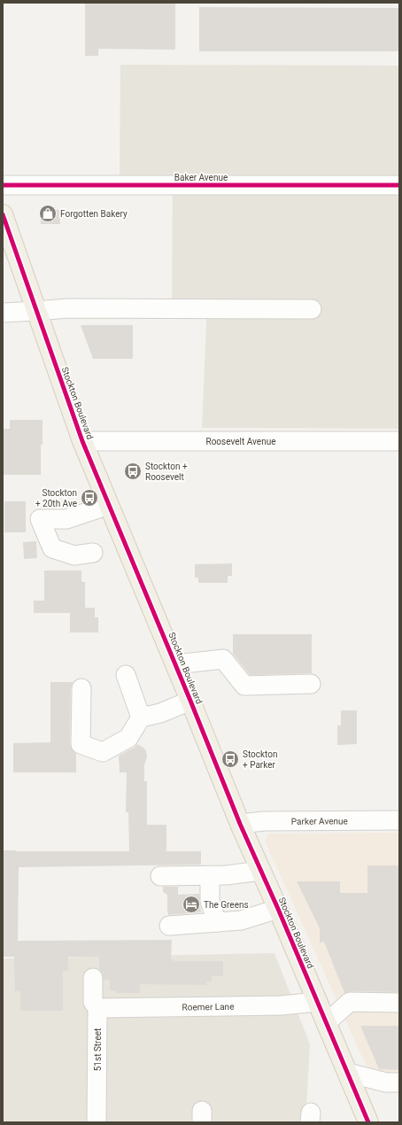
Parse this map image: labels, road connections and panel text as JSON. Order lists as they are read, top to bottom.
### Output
{
  "streets": {
    "main road": ["Stockton Boulevard"],
    "street": [
      "Baker Avenue",
      "Roosevelt Avenue",
      "Parker Avenue",
      "Roemer Lane",
      "51st Street"
    ]
  },
  "crossings": [
    ["Stockton Boulevard", "Roosevelt Avenue"],
    ["Stockton Boulevard", "Parker Avenue"],
    ["Stockton Boulevard", "Roemer Lane"],
    ["Roemer Lane", "51st Street"]
  ],
  "places": {
    "shop": ["Forgotten Bakery"],
    "bus stop": ["Stockton + Roosevelt", "Stockton + 20th Ave", "Stockton + Parker"],
    "hotel": ["The Greens"]
  }
}
